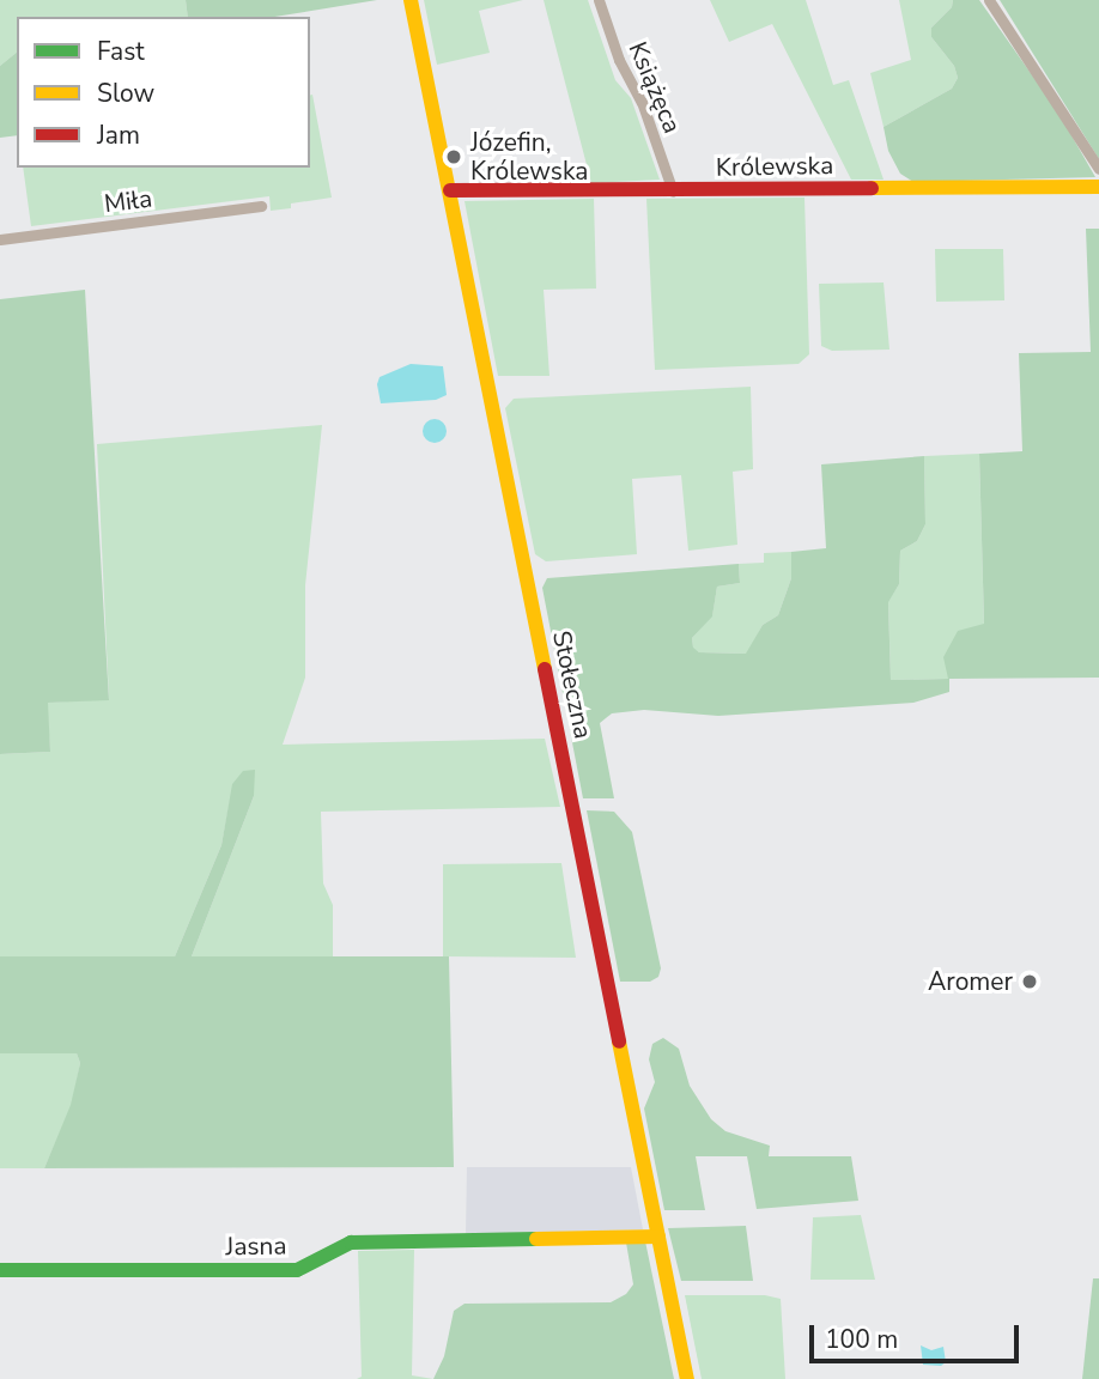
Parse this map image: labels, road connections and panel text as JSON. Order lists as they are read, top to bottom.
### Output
{
  "streets": {
    "street": [
      "Książęca",
      "Królewska",
      "Miła",
      "Stołeczna",
      "Jasna"
    ]
  },
  "crossings": [
    ["Książęca", "Królewska"],
    ["Królewska", "Stołeczna"],
    ["Stołeczna", "Jasna"]
  ],
  "places": ["Józefin, Królewska", "Aromer"],
  "legend": ["Fast", "Slow", "Jam"],
  "scale_bar": "100 m"
}
